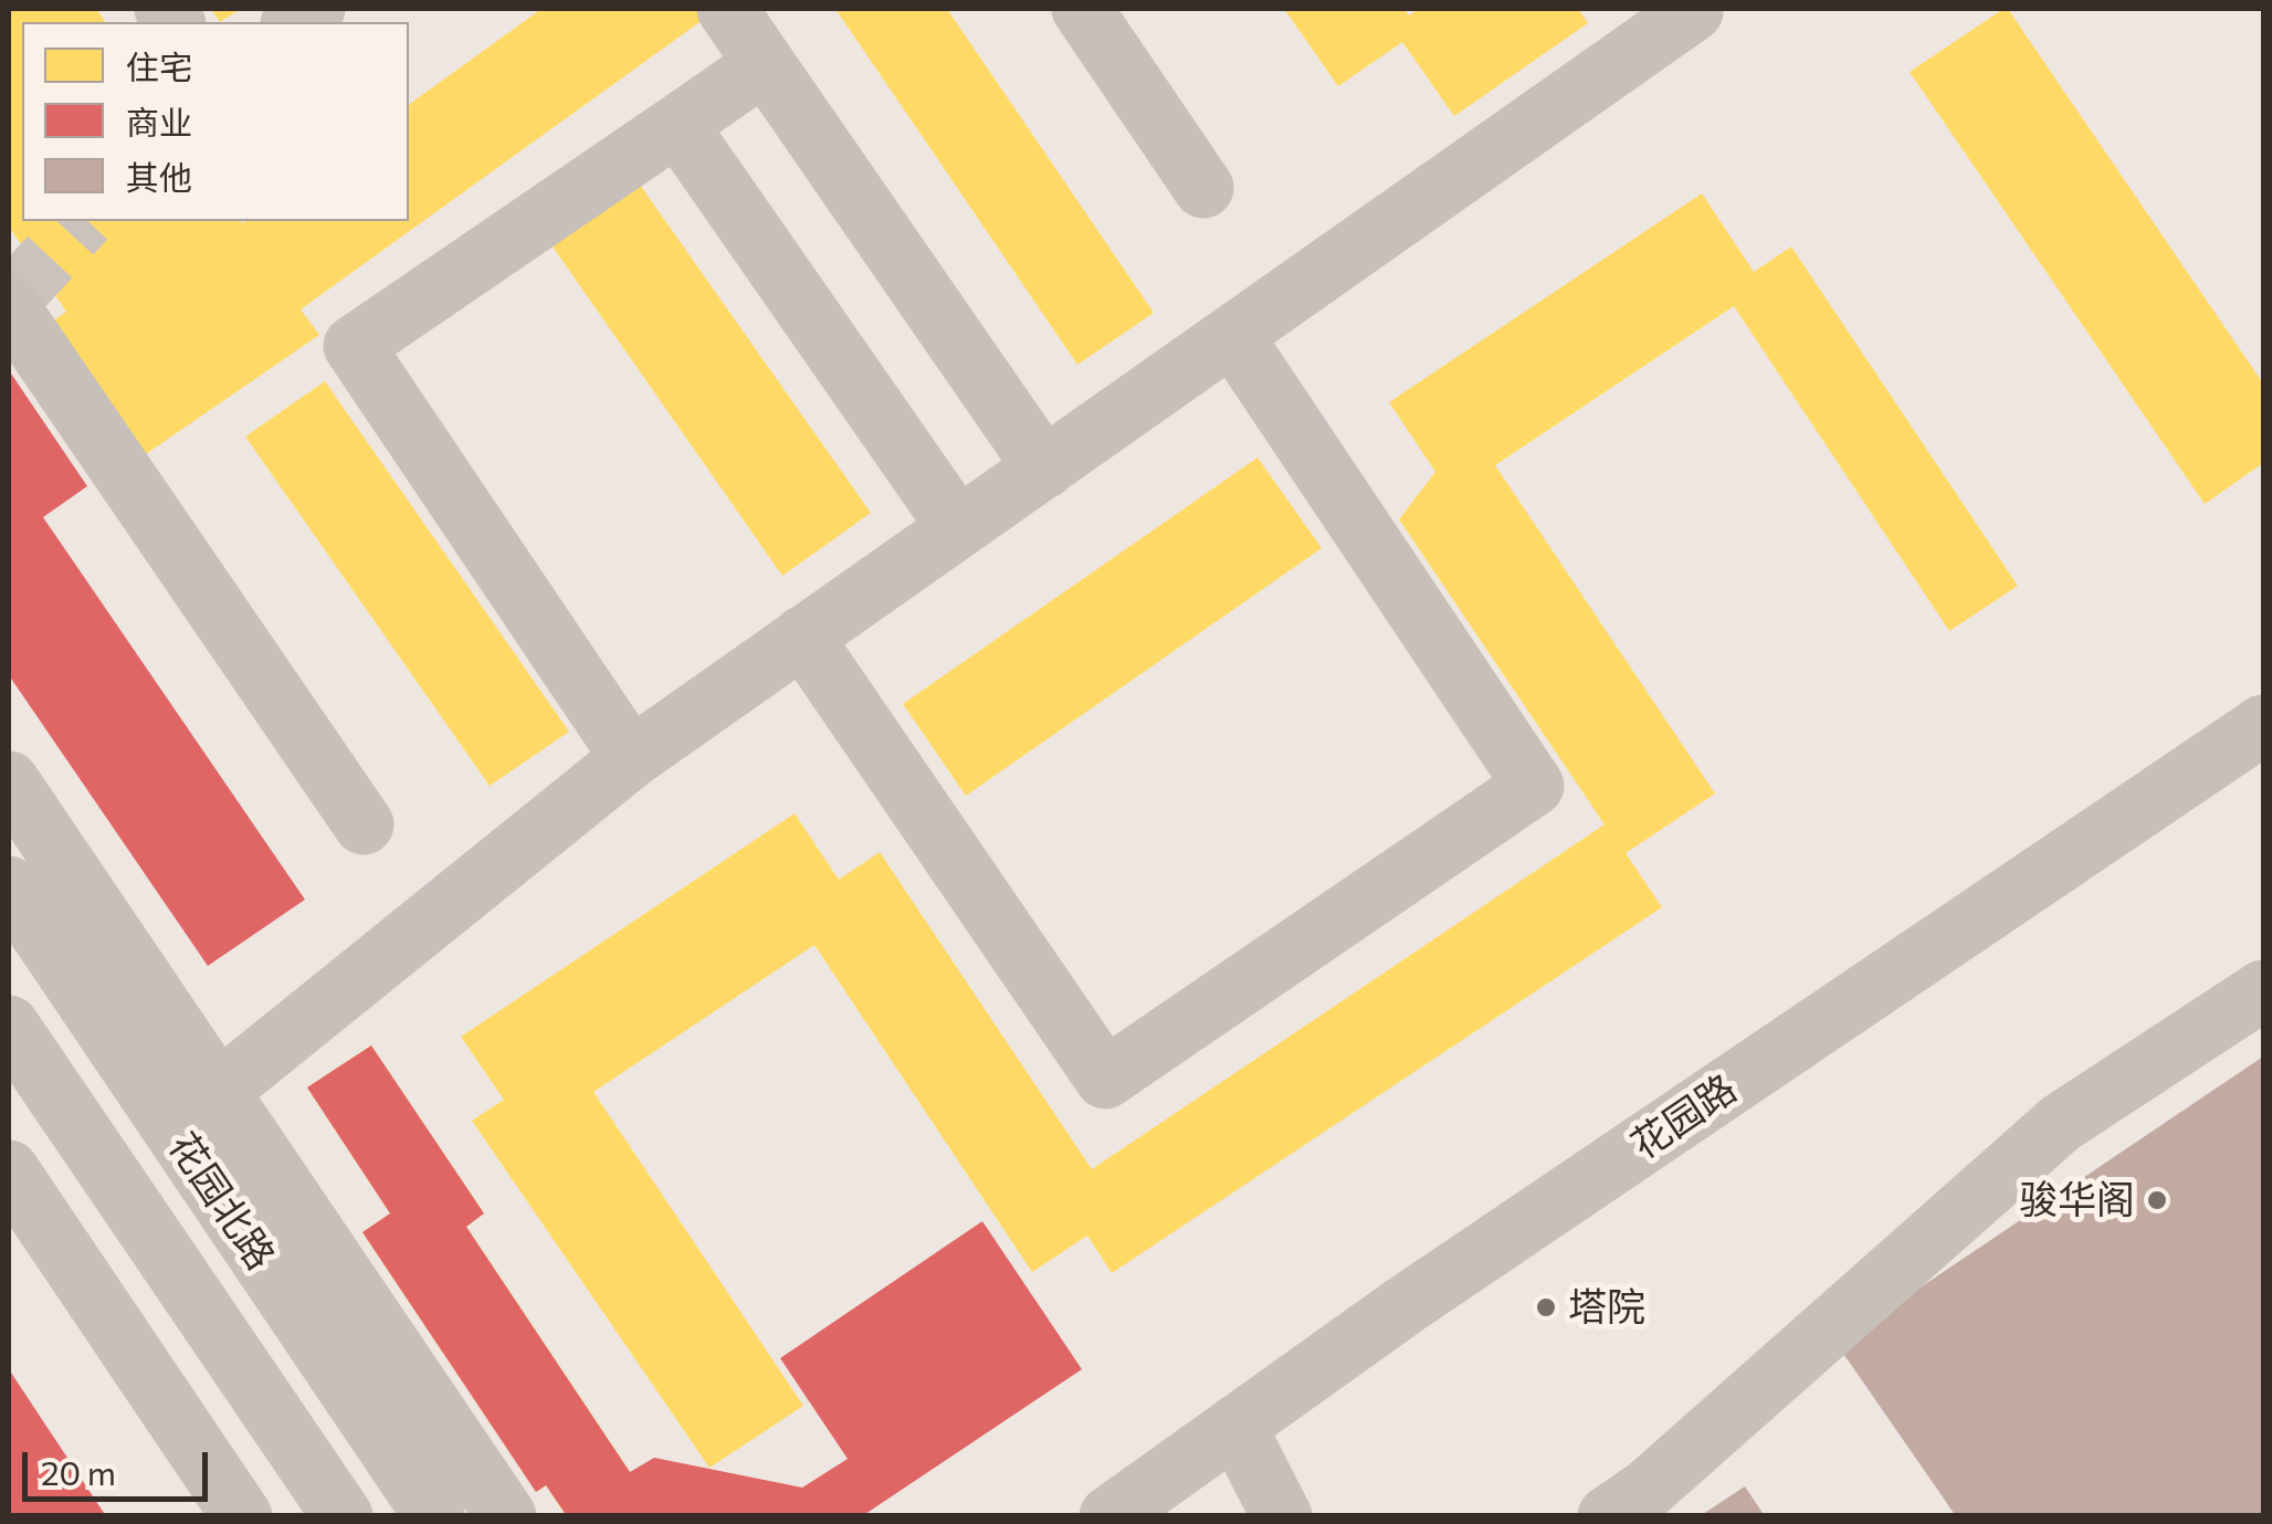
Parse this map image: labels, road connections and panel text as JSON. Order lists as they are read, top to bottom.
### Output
{
  "streets": {
    "street": ["花园路", "花园北路"]
  },
  "places": ["骏华阁", "塔院"],
  "legend": ["住宅", "商业", "其他"],
  "scale_bar": "20 m"
}
